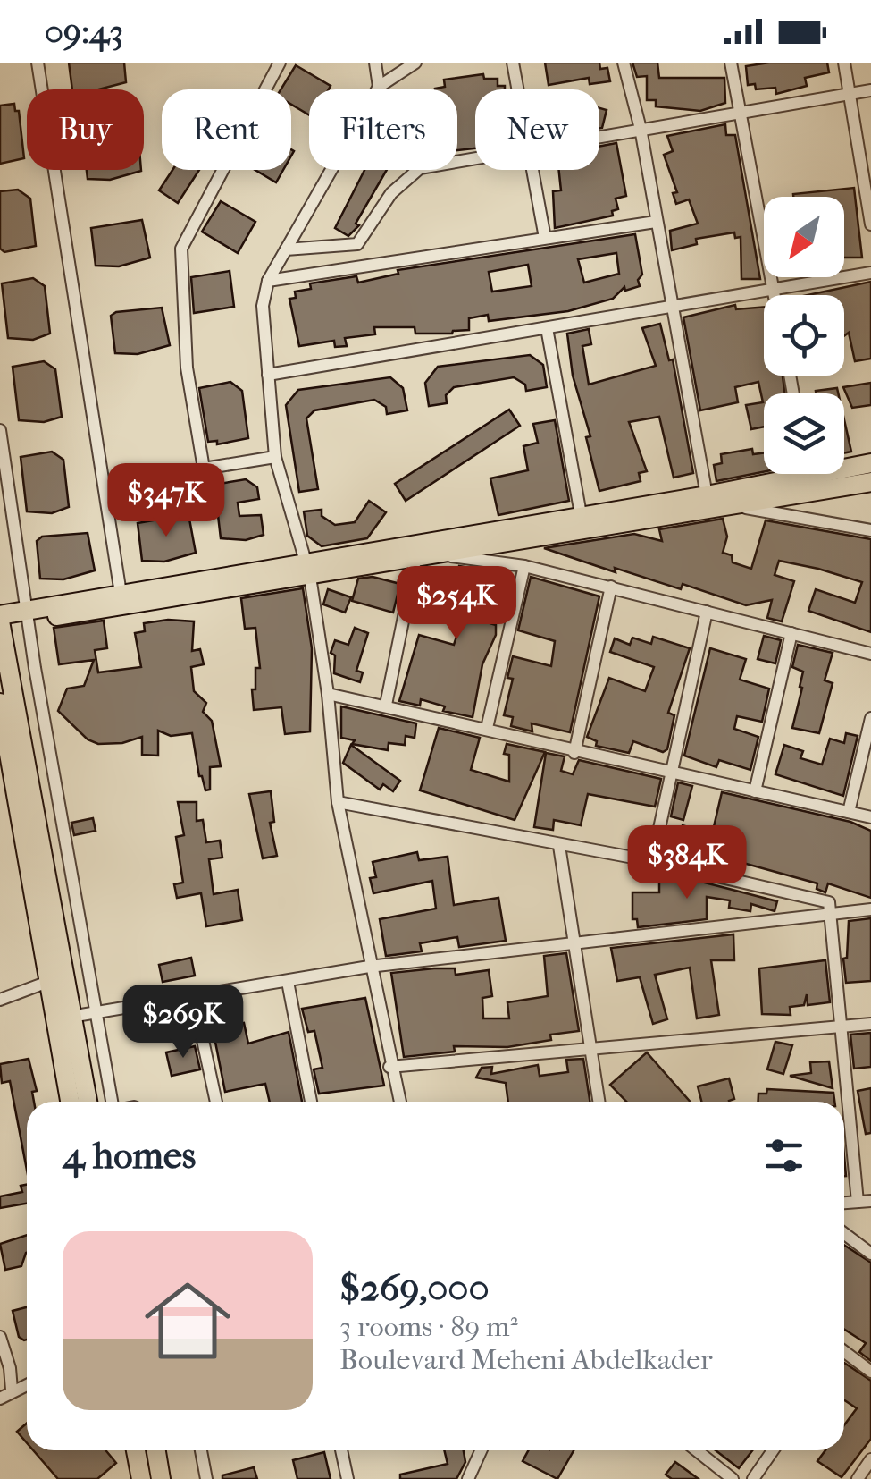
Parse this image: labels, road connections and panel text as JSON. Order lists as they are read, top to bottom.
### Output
{
  "north": "bottom left",
  "page": {
    "status": "09:43",
    "chip": [
      "Buy",
      "Rent",
      "Filters",
      "New"
    ],
    "price": [
      "$347K",
      "$254K",
      "$384K",
      "$269K"
    ],
    "heading": "4 homes",
    "list": [
      {
        "name": "$269,000",
        "note": "3 rooms · 89 m² · Boulevard Meheni Abdelkader"
      }
    ]
  }
}
